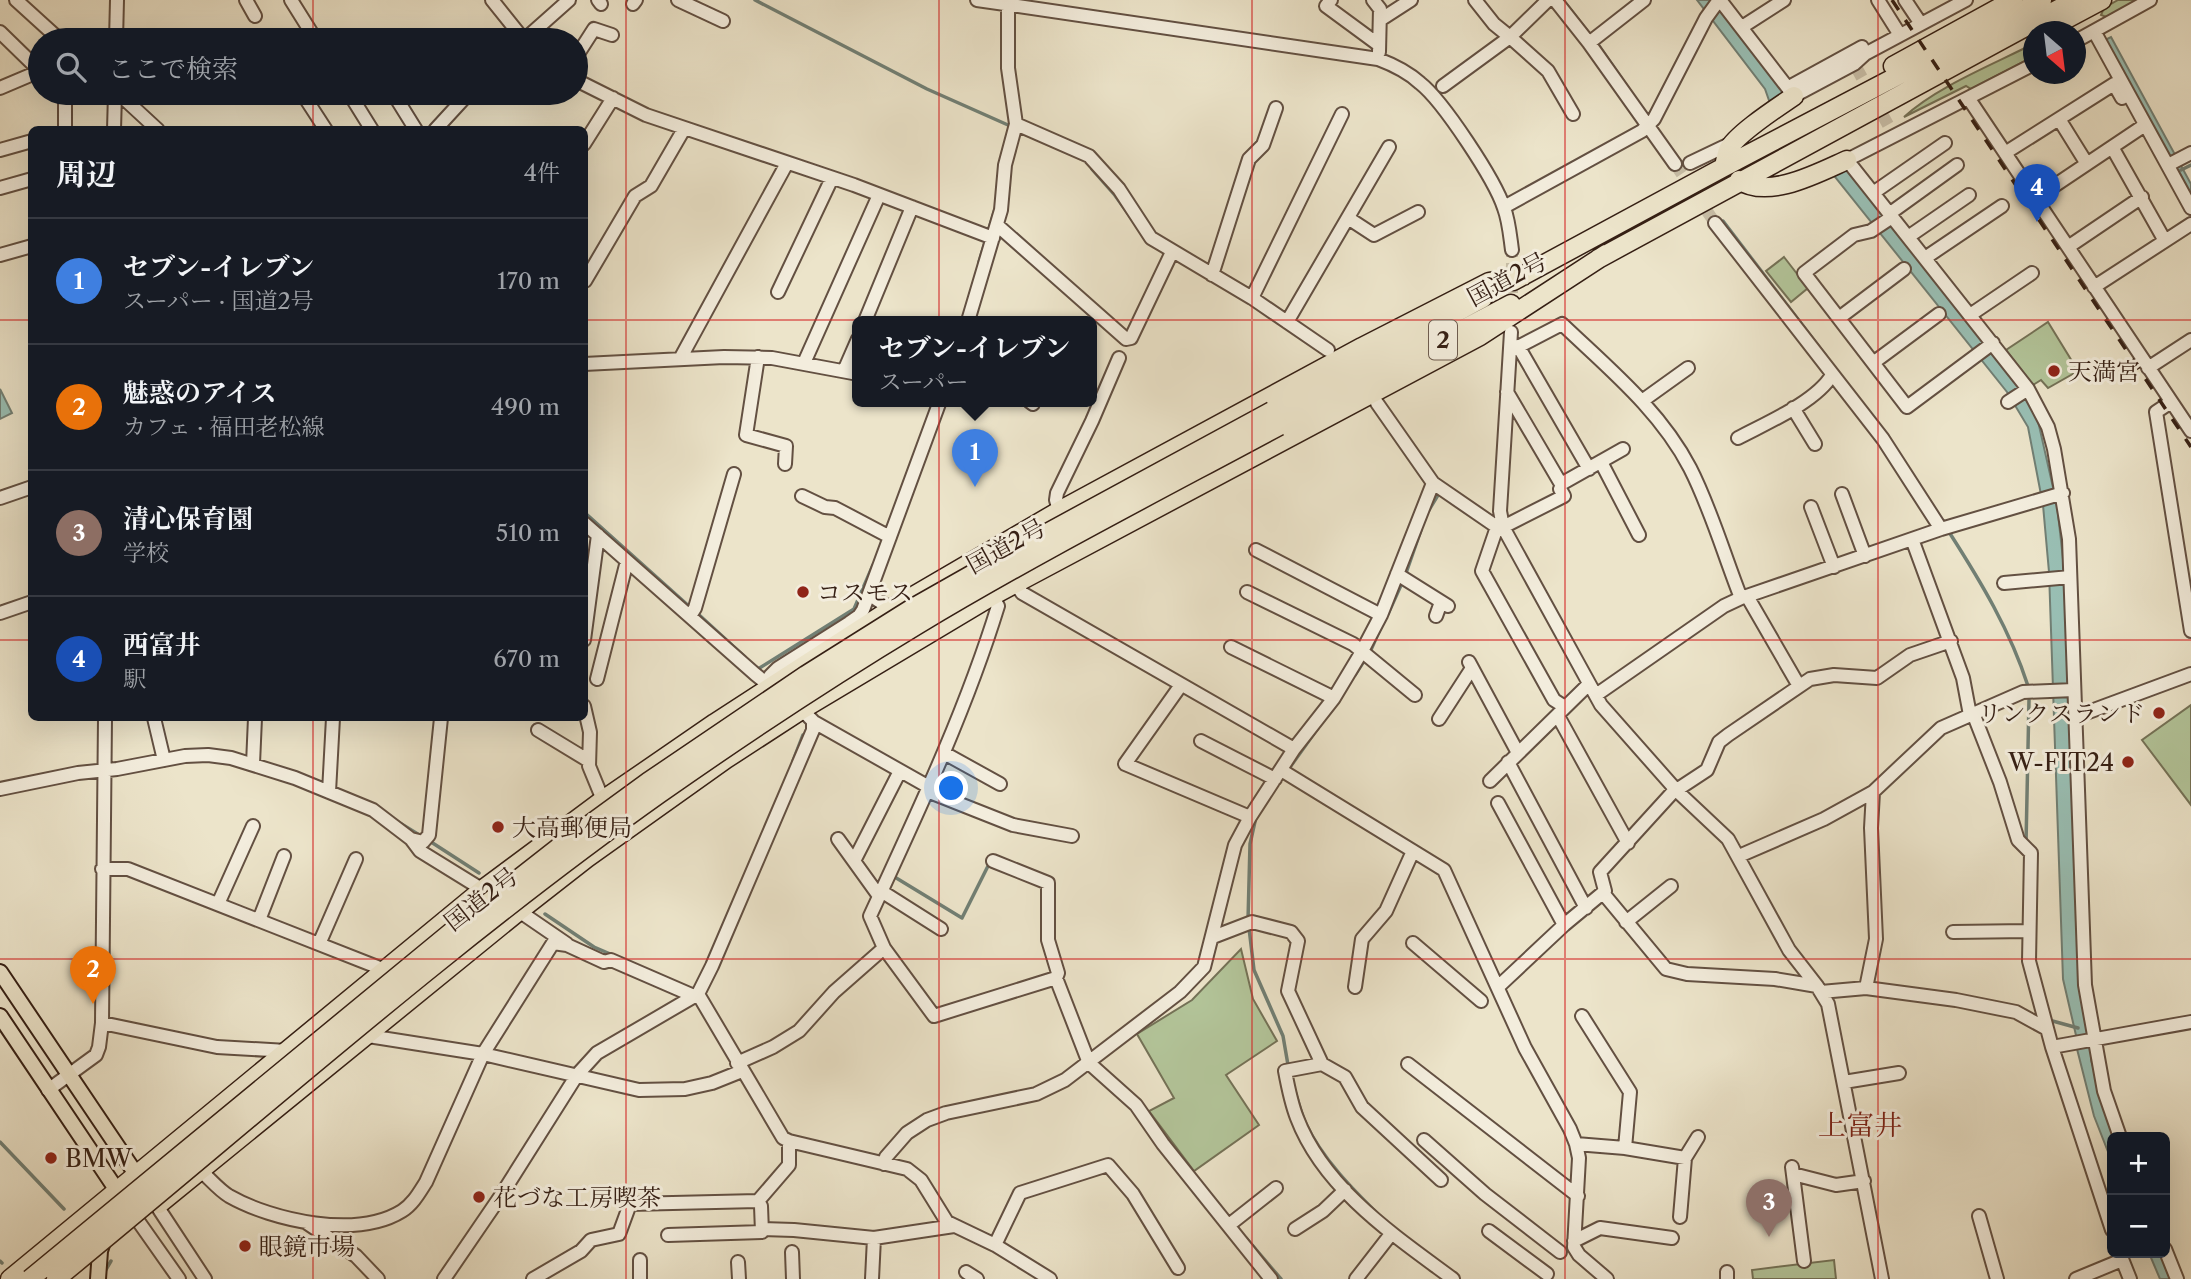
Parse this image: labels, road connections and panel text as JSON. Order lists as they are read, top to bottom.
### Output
{
  "streets": {
    "highway": ["国道2号", "2"]
  },
  "districts": ["上富井"],
  "places": [
    "天満宮",
    "コスモス",
    "リンクスランド",
    "W-FIT24",
    "大高郵便局",
    "BMW",
    "花づな工房喫茶",
    "眼鏡市場"
  ],
  "north": "bottom right",
  "page": {
    "search": "ここで検索",
    "heading": ["周辺", "4件"],
    "pins": [
      "4",
      "1",
      "2",
      "3"
    ],
    "list": [
      {
        "mark": "1",
        "name": "セブン-イレブン",
        "note": "スーパー · 国道2号",
        "value": "170 m"
      },
      {
        "mark": "2",
        "name": "魅惑のアイス",
        "note": "カフェ · 福田老松線",
        "value": "490 m"
      },
      {
        "mark": "3",
        "name": "清心保育園",
        "note": "学校",
        "value": "510 m"
      },
      {
        "mark": "4",
        "name": "西富井",
        "note": "駅",
        "value": "670 m"
      }
    ],
    "popup": ["セブン-イレブン", "スーパー"],
    "map_buttons": ["+", "−"]
  }
}
